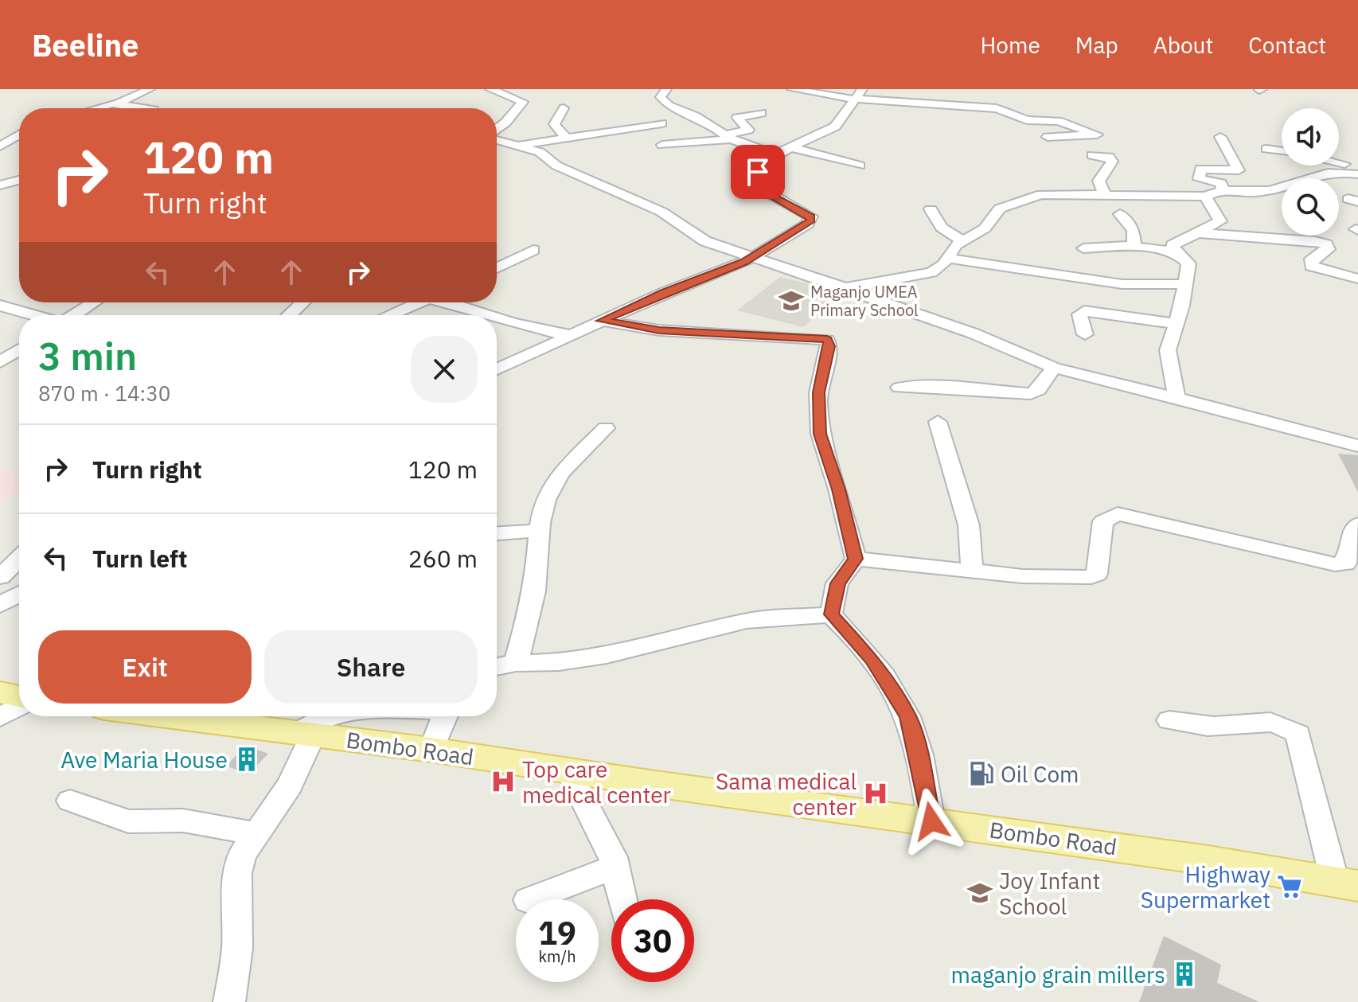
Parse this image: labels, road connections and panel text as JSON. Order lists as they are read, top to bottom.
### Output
{
  "streets": {
    "main road": ["Bombo Road"]
  },
  "places": {
    "school or university": ["Maganjo UMEA Primary School", "Joy Infant School"],
    "building": ["Ave Maria House", "maganjo grain millers"],
    "fuel station": ["Oil Com"],
    "hospital": ["Top care medical center", "Sama medical center"],
    "supermarket": ["Highway Supermarket"]
  },
  "page": {
    "header": "Beeline",
    "nav": [
      "Home",
      "Map",
      "About",
      "Contact"
    ],
    "turn": ["120 m", "Turn right"],
    "heading": ["3 min", "870 m · 14:30"],
    "list": [
      {
        "name": "Turn right",
        "value": "120 m"
      },
      {
        "name": "Turn left",
        "value": "260 m"
      }
    ],
    "buttons": ["Exit", "Share"],
    "speed": "19 km/h",
    "limit": "30"
  }
}
